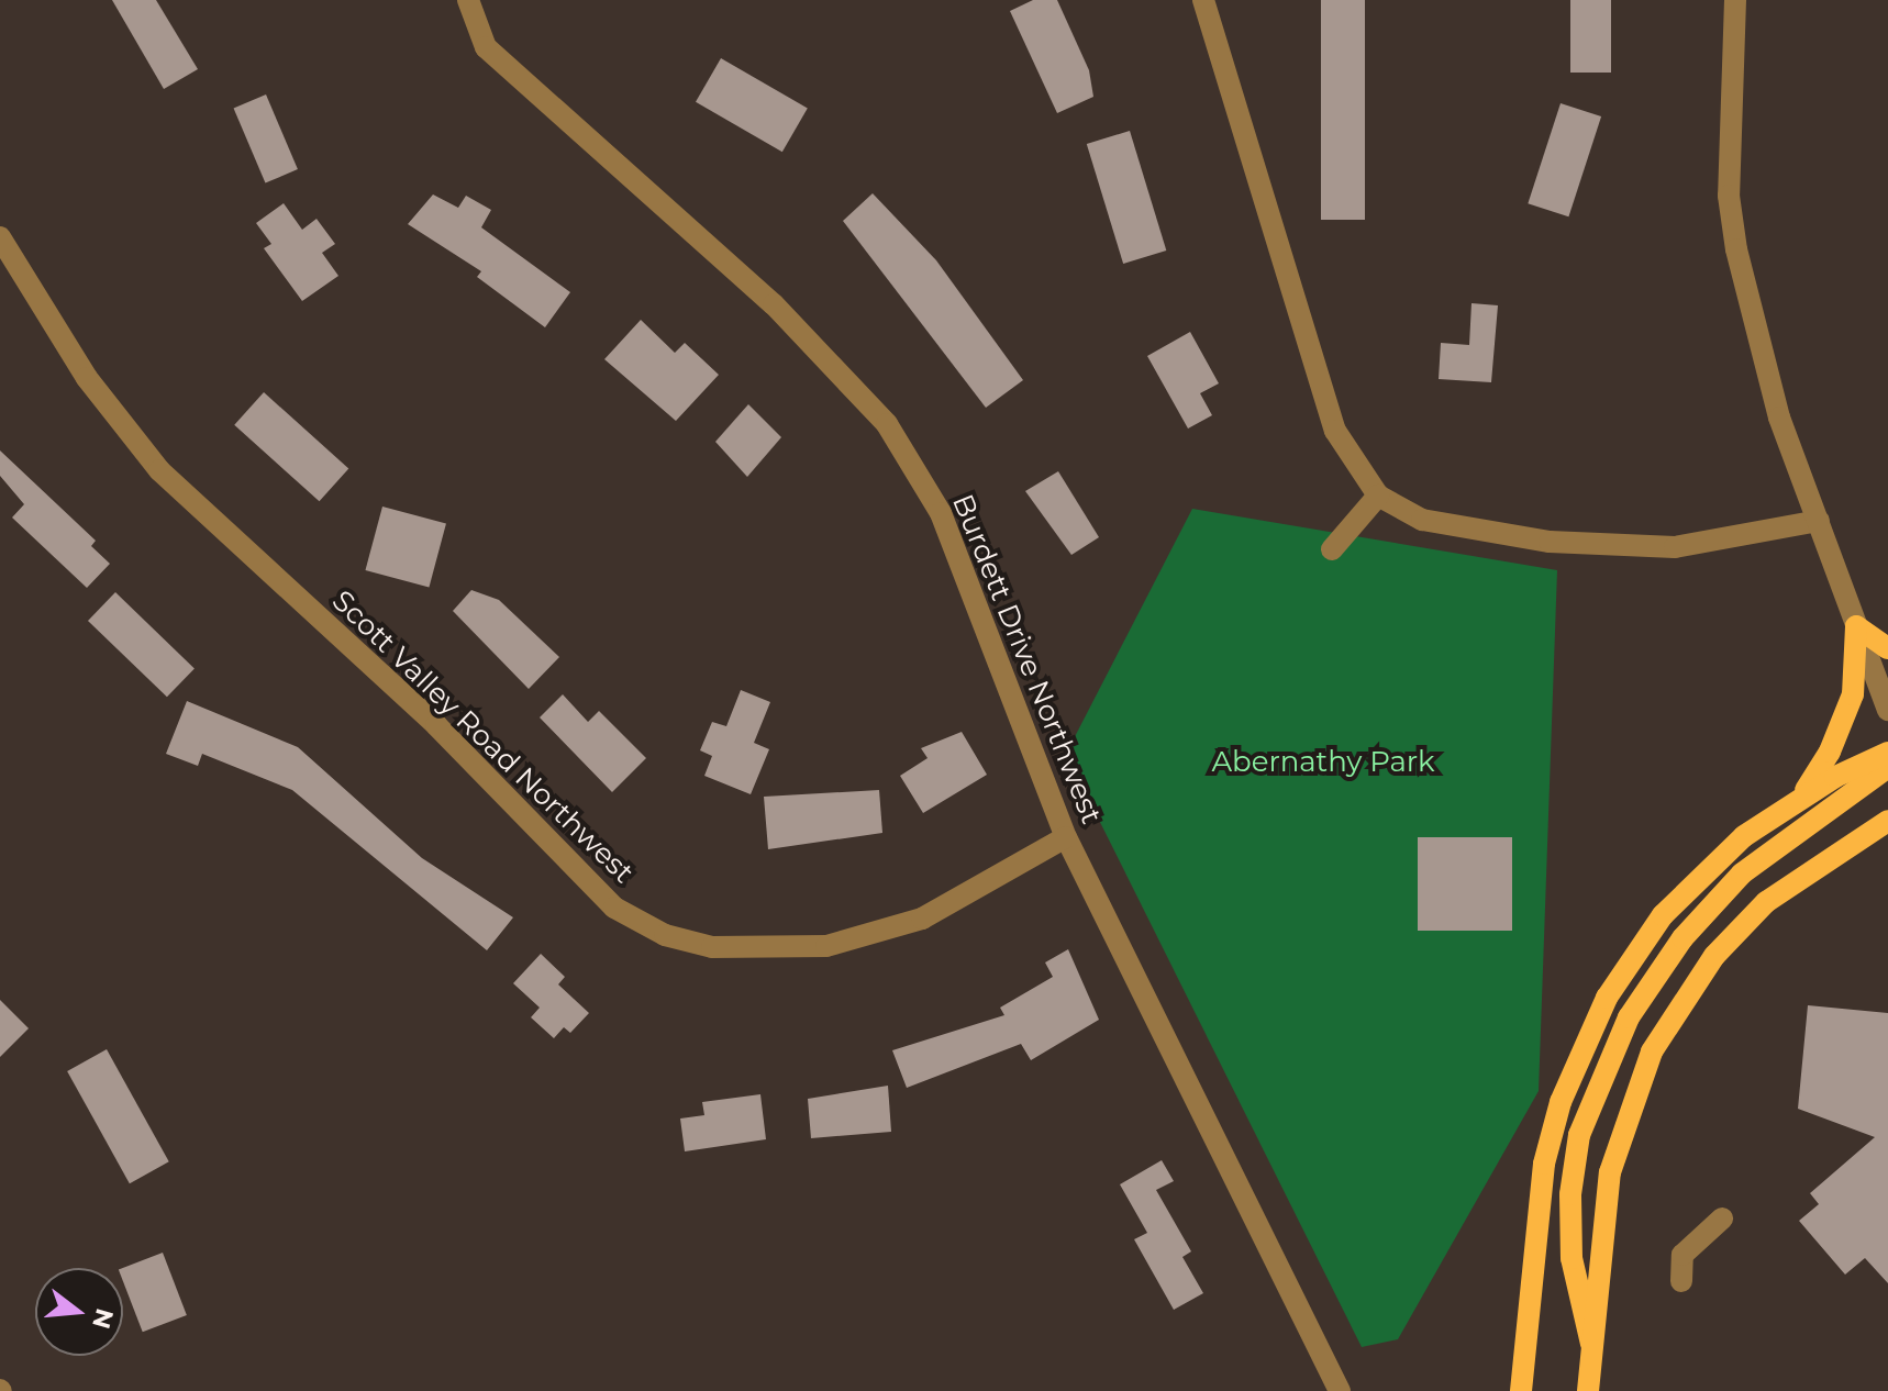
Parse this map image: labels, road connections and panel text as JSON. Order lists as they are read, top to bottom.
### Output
{
  "streets": {
    "street": ["Burdett Drive Northwest", "Scott Valley Road Northwest"]
  },
  "crossings": [
    ["Burdett Drive Northwest", "Scott Valley Road Northwest"]
  ],
  "parks": ["Abernathy Park"],
  "north": "right"
}
